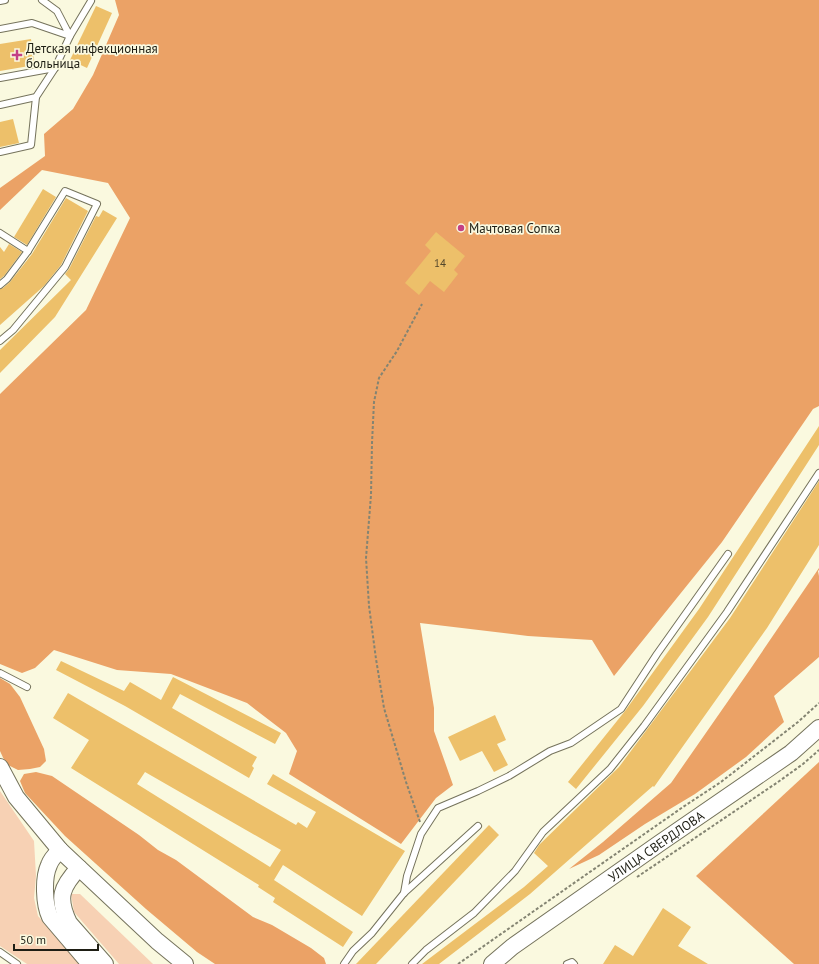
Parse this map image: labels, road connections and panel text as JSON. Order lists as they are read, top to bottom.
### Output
{
  "streets": {
    "street": ["УЛИЦА СВЕРДЛОВА"]
  },
  "places": {
    "health": ["Детская инфекционная больница"],
    "other": ["Мачтовая Сопка"]
  },
  "house_numbers": ["14"],
  "scale_bar": "50 m"
}
